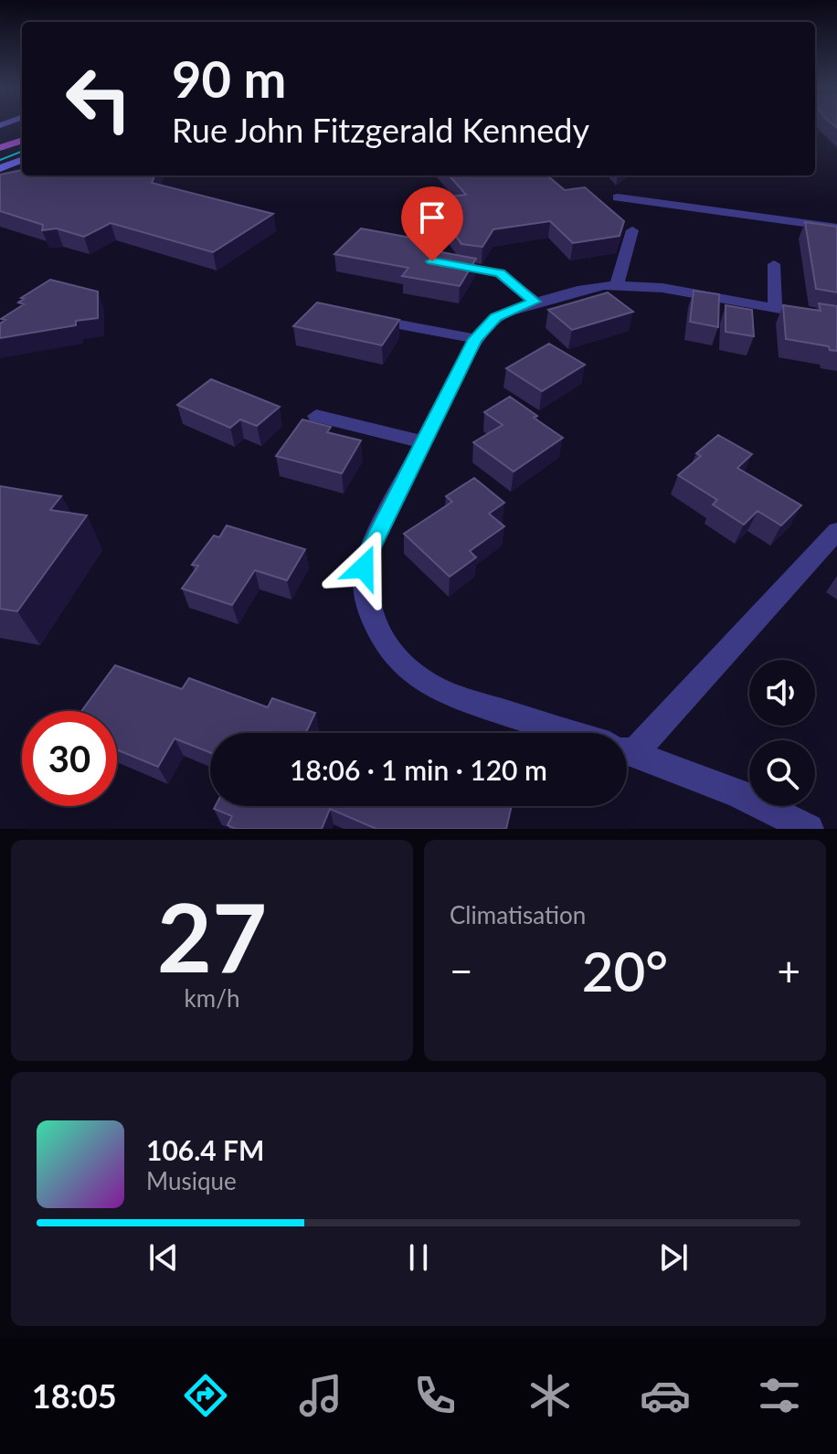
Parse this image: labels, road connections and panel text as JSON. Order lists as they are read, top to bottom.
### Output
{
  "page": {
    "turn": ["90 m", "Rue John Fitzgerald Kennedy"],
    "limit": "30",
    "trip": "18:06 · 1 min · 120 m",
    "tile": [
      ["27", "km/h"],
      "Climatisation"
    ],
    "heat": ["−", "20°", "+"],
    "song": ["106.4 FM", "Musique"],
    "tabs": "18:05"
  }
}
